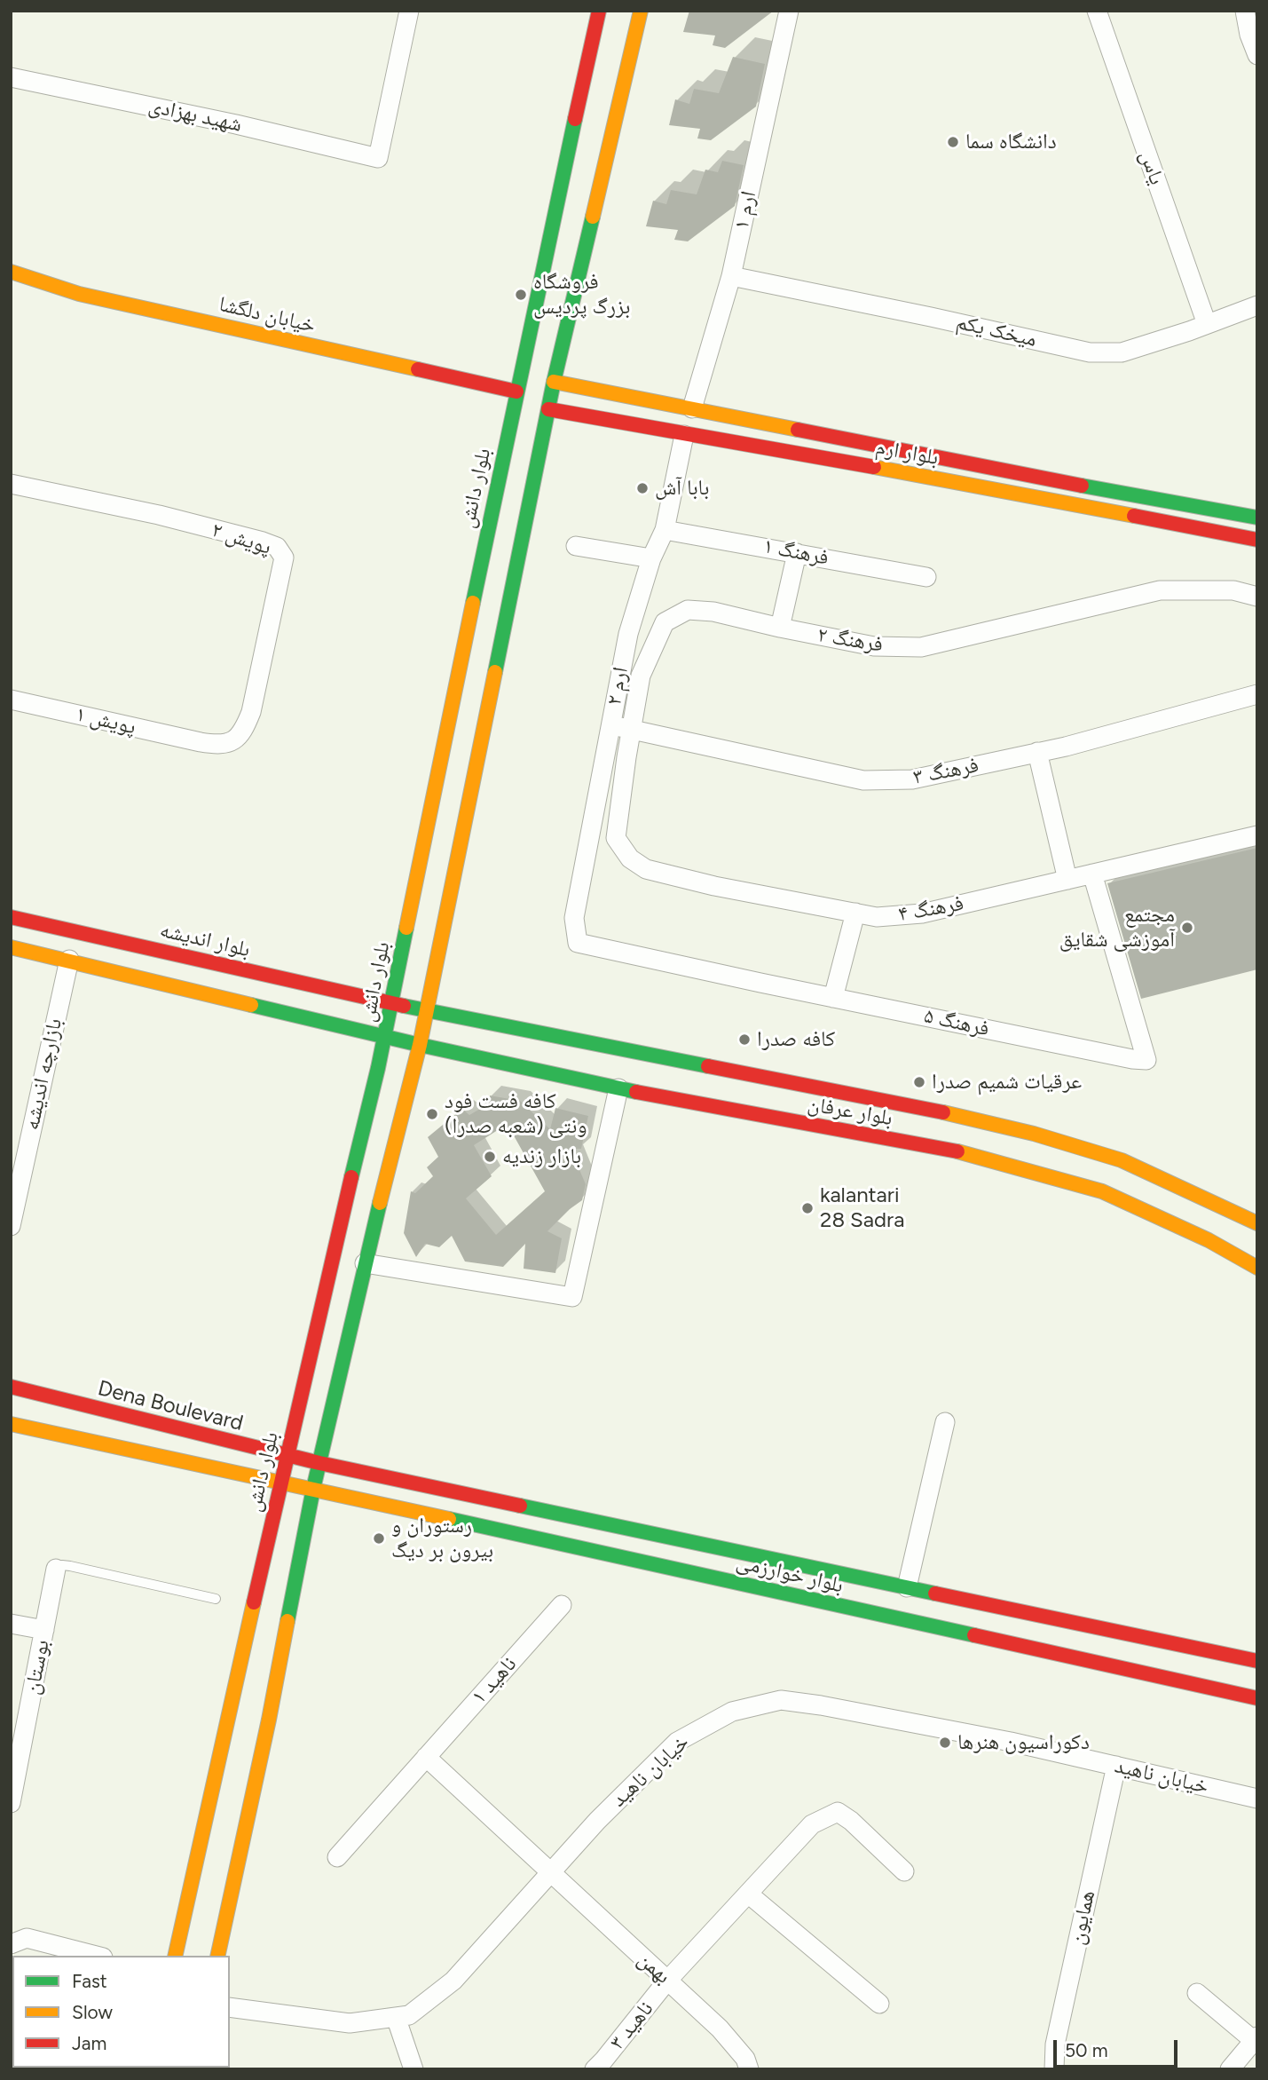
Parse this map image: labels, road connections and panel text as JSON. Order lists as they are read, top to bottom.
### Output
{
  "streets": {
    "main road": [
      "خیابان دلگشا",
      "بلوار ارم",
      "بلوار دانش",
      "بلوار اندیشه",
      "بلوار عرفان",
      "Dena Boulevard",
      "بلوار خوارزمی"
    ],
    "street": [
      "شهید بهزادی",
      "یاس",
      "ارم ۱",
      "میخک یکم",
      "پویش ۲",
      "فرهنگ ۱",
      "فرهنگ ۲",
      "ارم ۲",
      "پویش ۱",
      "فرهنگ ۳",
      "فرهنگ ۴",
      "فرهنگ ۵",
      "بازارچه اندیشه",
      "بوستان",
      "ناهید ۱",
      "خیابان ناهید",
      "همایون",
      "بهمن",
      "ناهید ۳"
    ]
  },
  "crossings": [
    ["یاس", "میخک یکم"],
    ["ارم ۱", "میخک یکم"],
    ["ارم ۱", "بلوار ارم"],
    ["خیابان دلگشا", "بلوار دانش"],
    ["بلوار ارم", "ارم ۲"],
    ["بلوار دانش", "بلوار اندیشه"],
    ["بلوار دانش", "بلوار عرفان"],
    ["بلوار دانش", "Dena Boulevard"],
    ["پویش ۲", "پویش ۱"],
    ["فرهنگ ۱", "ارم ۲"],
    ["فرهنگ ۲", "فرهنگ ۳"],
    ["فرهنگ ۲", "فرهنگ ۴"],
    ["ارم ۲", "فرهنگ ۳"],
    ["ارم ۲", "فرهنگ ۵"],
    ["فرهنگ ۴", "فرهنگ ۵"],
    ["بلوار اندیشه", "بلوار عرفان"],
    ["Dena Boulevard", "بلوار خوارزمی"],
    ["خیابان ناهید", "همایون"],
    ["خیابان ناهید", "بهمن"],
    ["بهمن", "ناهید ۳"]
  ],
  "places": [
    "دانشگاه سما",
    "فروشگاه بزرگ پردیس",
    "بابا آش",
    "مجتمع آموزشی شقایق",
    "کافه صدرا",
    "عرقیات شمیم صدرا",
    "کافه فست فود ونتی (شعبه صدرا)",
    "بازار زندیه",
    "kalantari 28 Sadra",
    "رستوران و بیرون بر دیگ",
    "دکوراسیون هنرها"
  ],
  "legend": ["Fast", "Slow", "Jam"],
  "scale_bar": "50 m"
}
